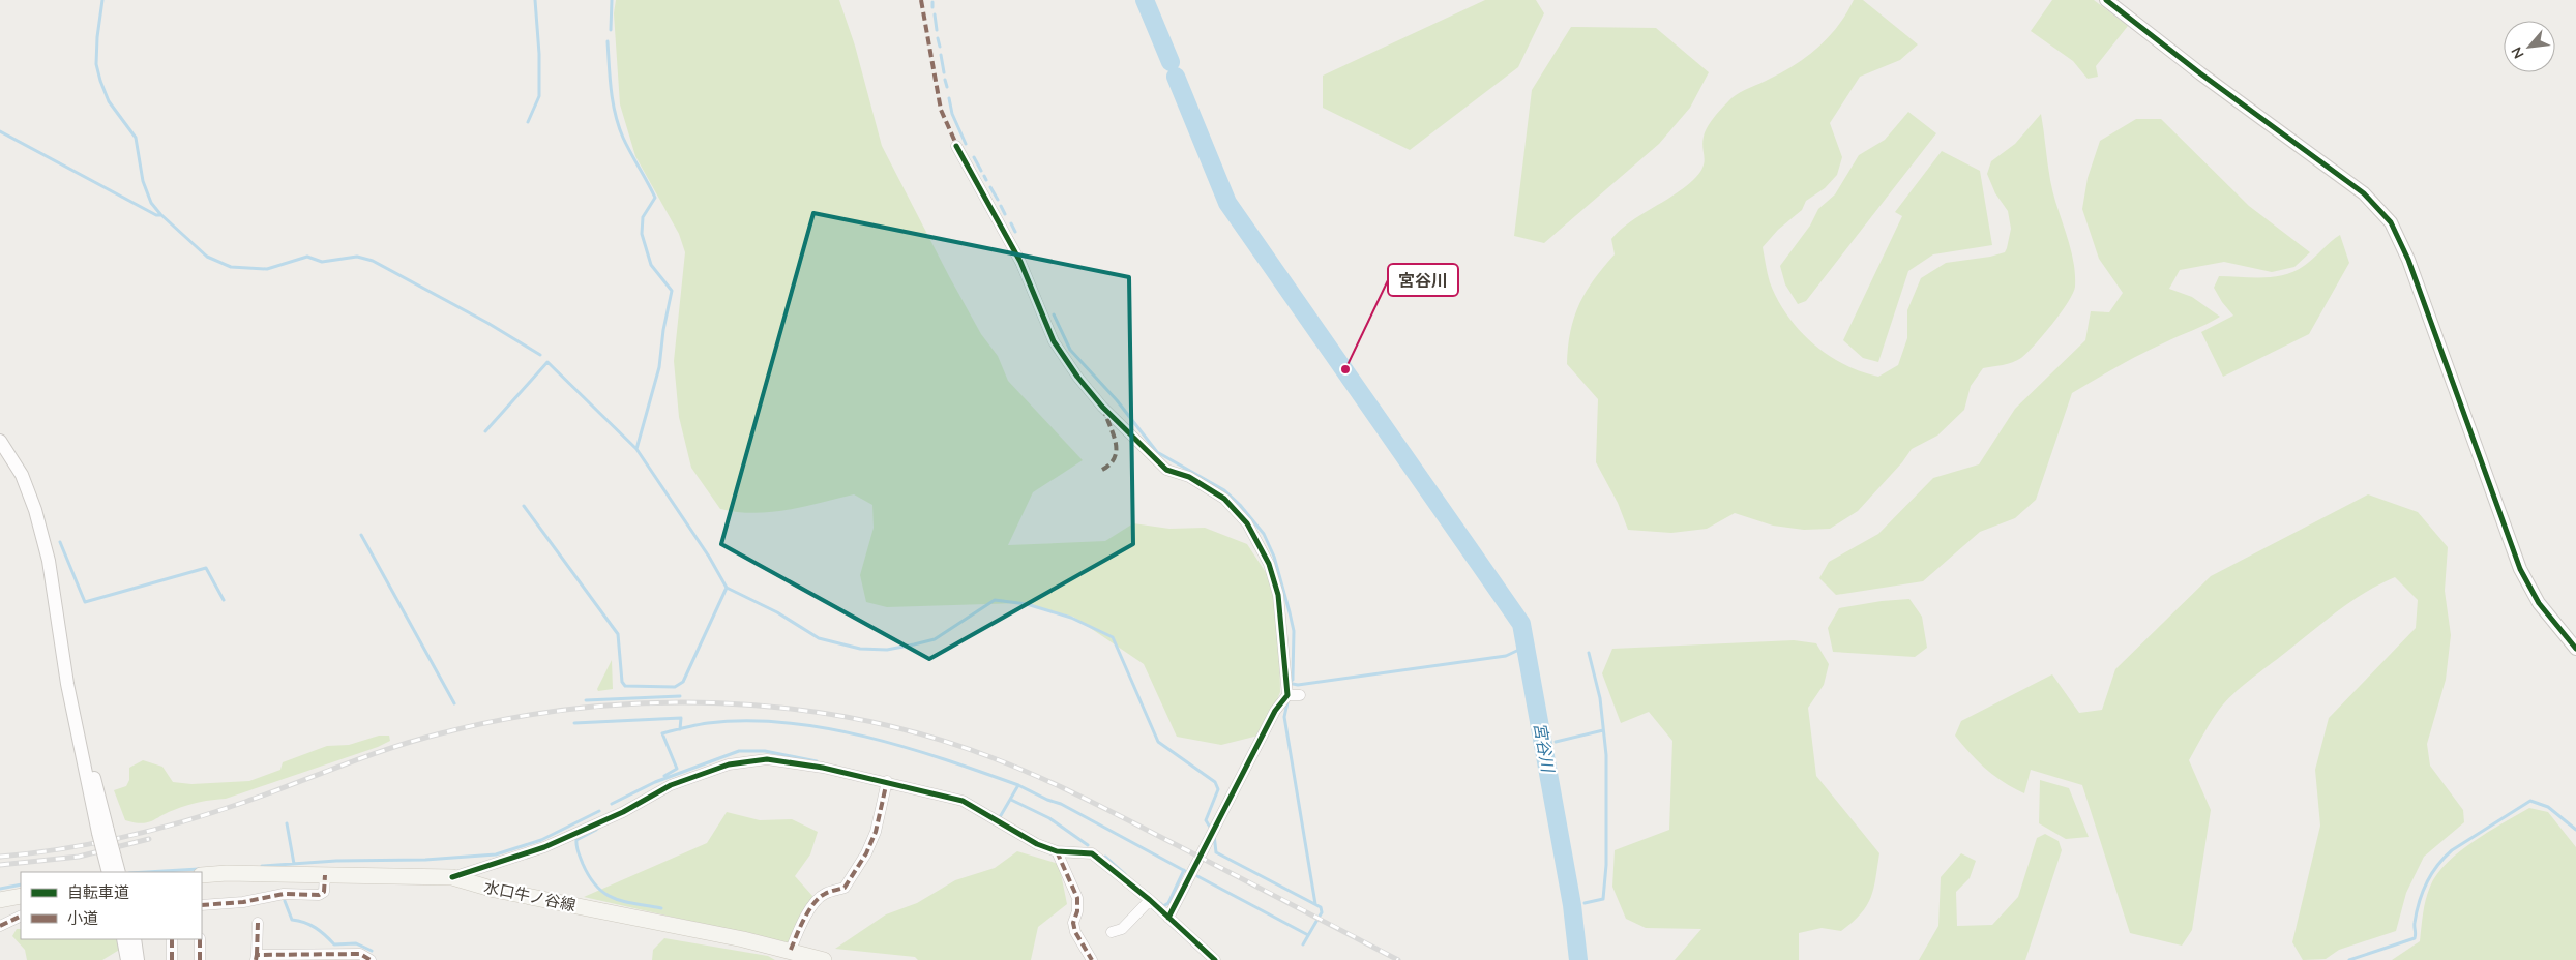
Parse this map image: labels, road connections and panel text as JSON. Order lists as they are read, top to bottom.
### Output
{
  "streets": {
    "main road": ["水口牛ノ谷線"]
  },
  "water": ["宮谷川"],
  "places": ["宮谷川"],
  "legend": ["自転車道", "小道"],
  "north": "bottom left"
}
